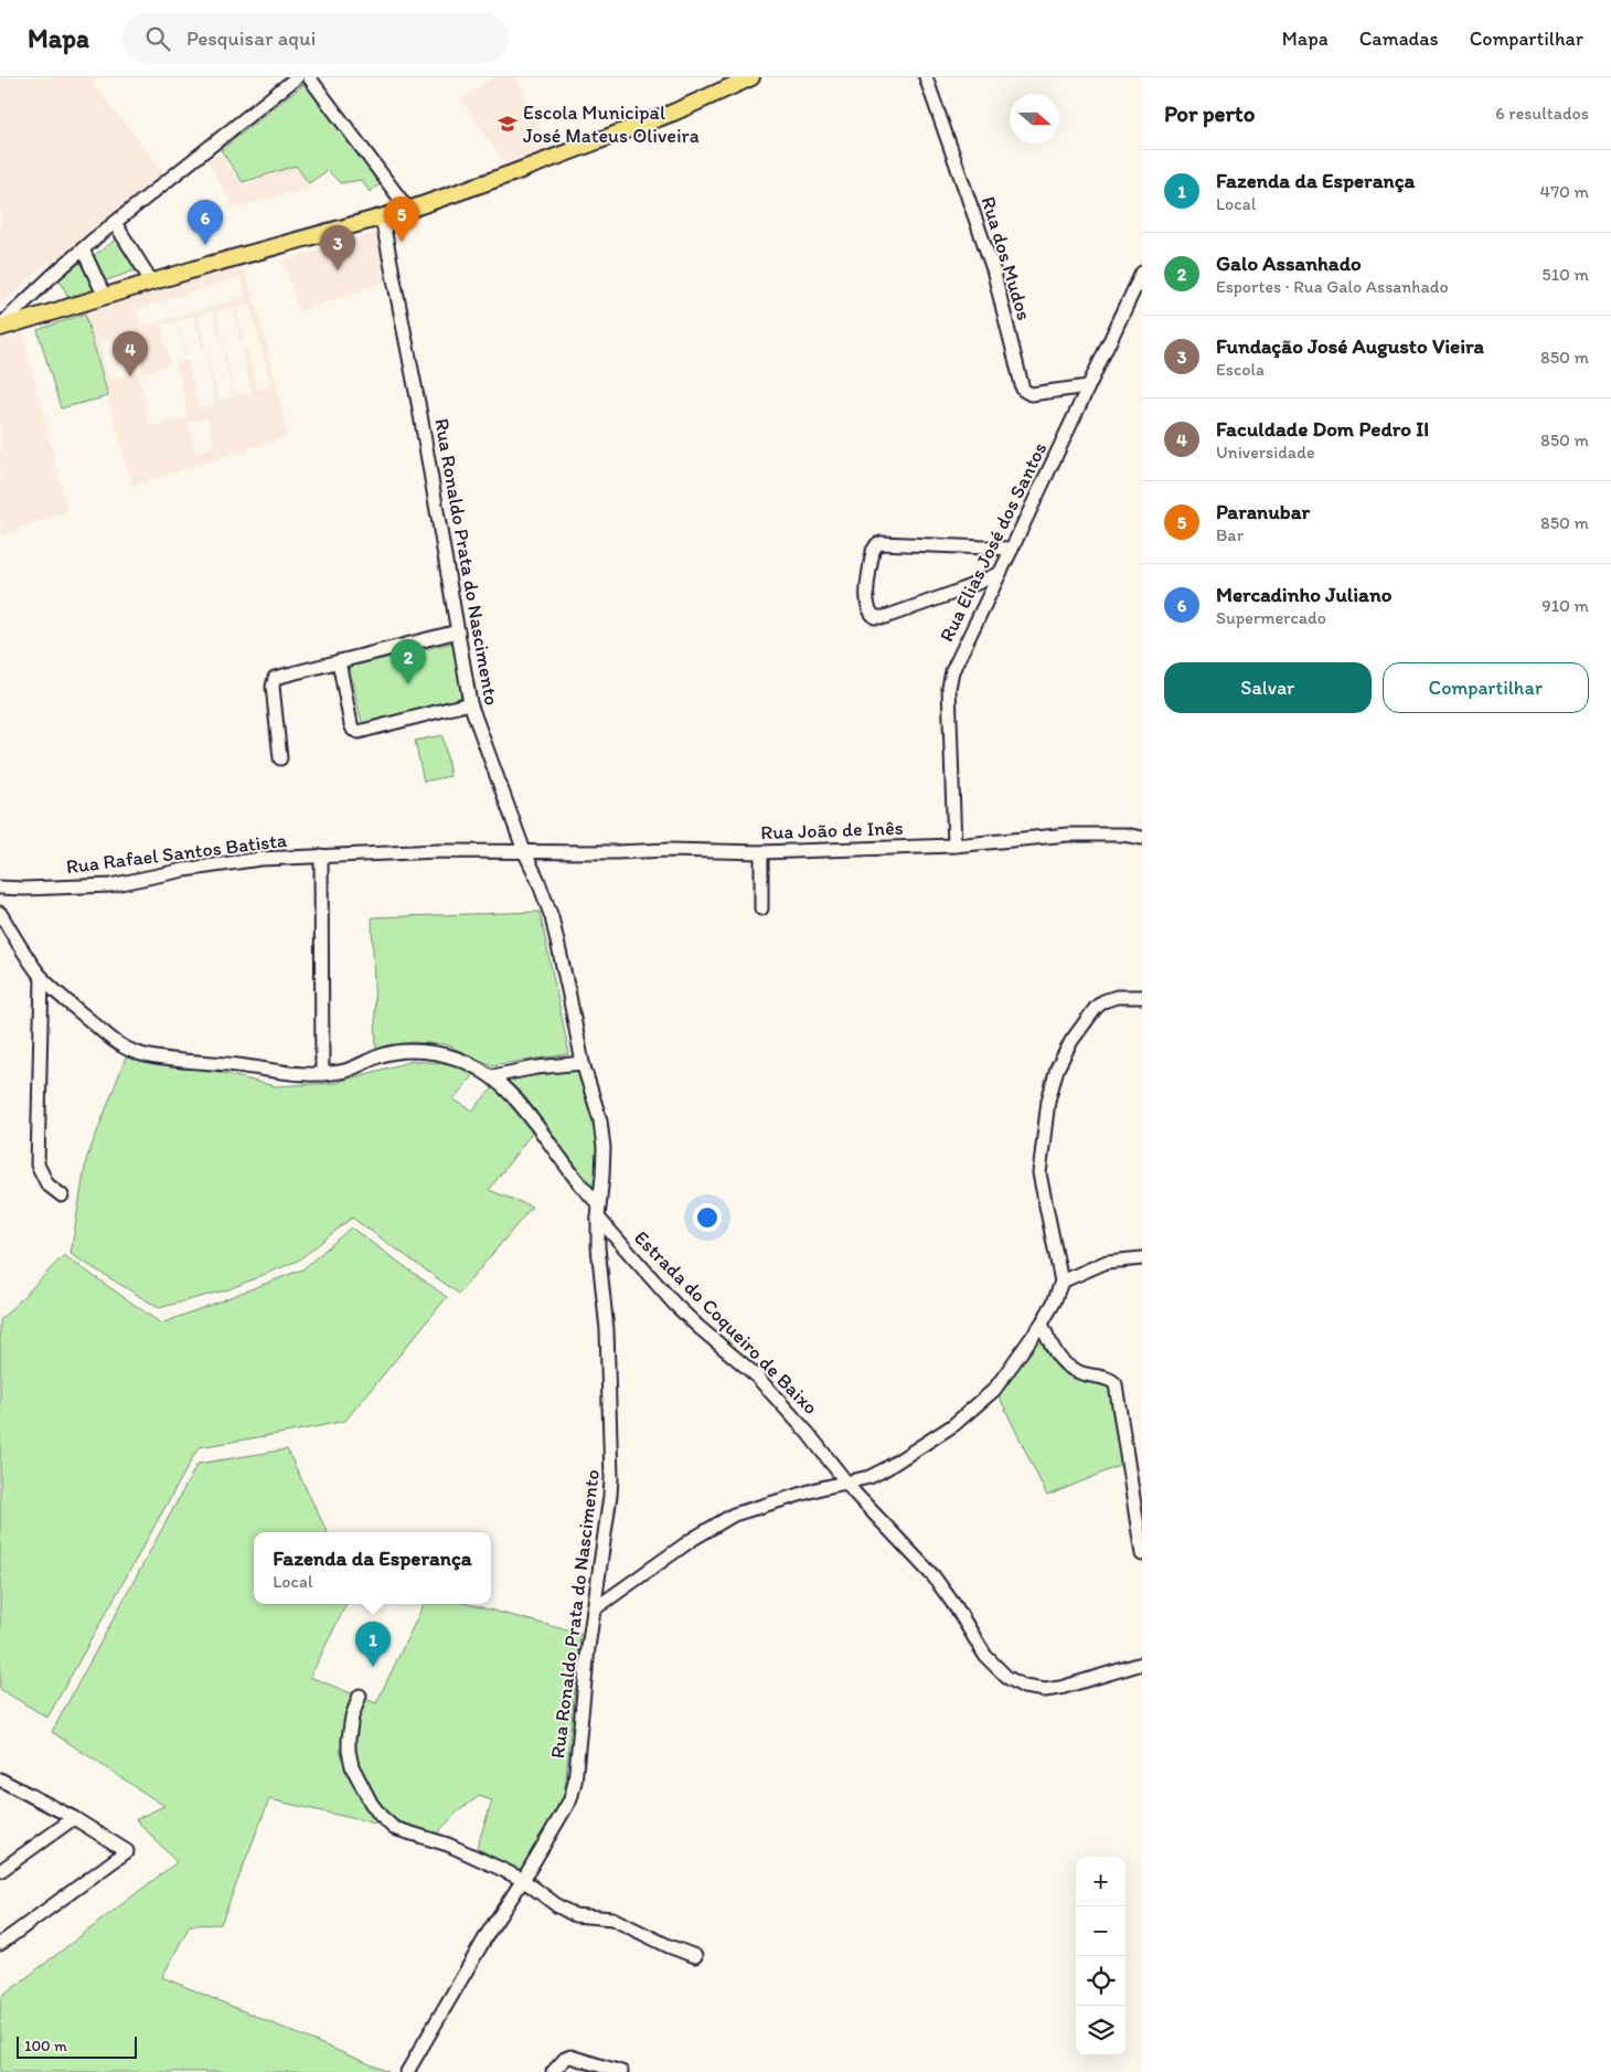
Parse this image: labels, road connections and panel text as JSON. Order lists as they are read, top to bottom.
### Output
{
  "streets": {
    "street": [
      "Rua dos Mudos",
      "Rua Elias José dos Santos",
      "Rua Ronaldo Prata do Nascimento",
      "Rua João de Inês",
      "Rua Rafael Santos Batista",
      "Estrada do Coqueiro de Baixo"
    ]
  },
  "crossings": [
    ["Rua dos Mudos", "Rua Elias José dos Santos"],
    ["Rua Elias José dos Santos", "Rua João de Inês"],
    ["Rua Ronaldo Prata do Nascimento", "Rua João de Inês"],
    ["Rua Ronaldo Prata do Nascimento", "Rua Rafael Santos Batista"],
    ["Rua Ronaldo Prata do Nascimento", "Estrada do Coqueiro de Baixo"],
    ["Rua João de Inês", "Rua Rafael Santos Batista"]
  ],
  "places": {
    "school or university": ["Escola Municipal José Mateus Oliveira"]
  },
  "scale_bar": "100 m",
  "north": "right",
  "page": {
    "header": "Mapa",
    "search": "Pesquisar aqui",
    "nav": ["Mapa", "Camadas", "Compartilhar"],
    "heading": ["Por perto", "6 resultados"],
    "list": [
      {
        "mark": "1",
        "name": "Fazenda da Esperança",
        "note": "Local",
        "value": "470 m"
      },
      {
        "mark": "2",
        "name": "Galo Assanhado",
        "note": "Esportes · Rua Galo Assanhado",
        "value": "510 m"
      },
      {
        "mark": "3",
        "name": "Fundação José Augusto Vieira",
        "note": "Escola",
        "value": "850 m"
      },
      {
        "mark": "4",
        "name": "Faculdade Dom Pedro II",
        "note": "Universidade",
        "value": "850 m"
      },
      {
        "mark": "5",
        "name": "Paranubar",
        "note": "Bar",
        "value": "850 m"
      },
      {
        "mark": "6",
        "name": "Mercadinho Juliano",
        "note": "Supermercado",
        "value": "910 m"
      }
    ],
    "pins": [
      "5",
      "6",
      "3",
      "4",
      "2",
      "1"
    ],
    "buttons": ["Salvar", "Compartilhar"],
    "popup": ["Fazenda da Esperança", "Local"],
    "map_buttons": ["+", "−"],
    "scale": "100 m"
  }
}
